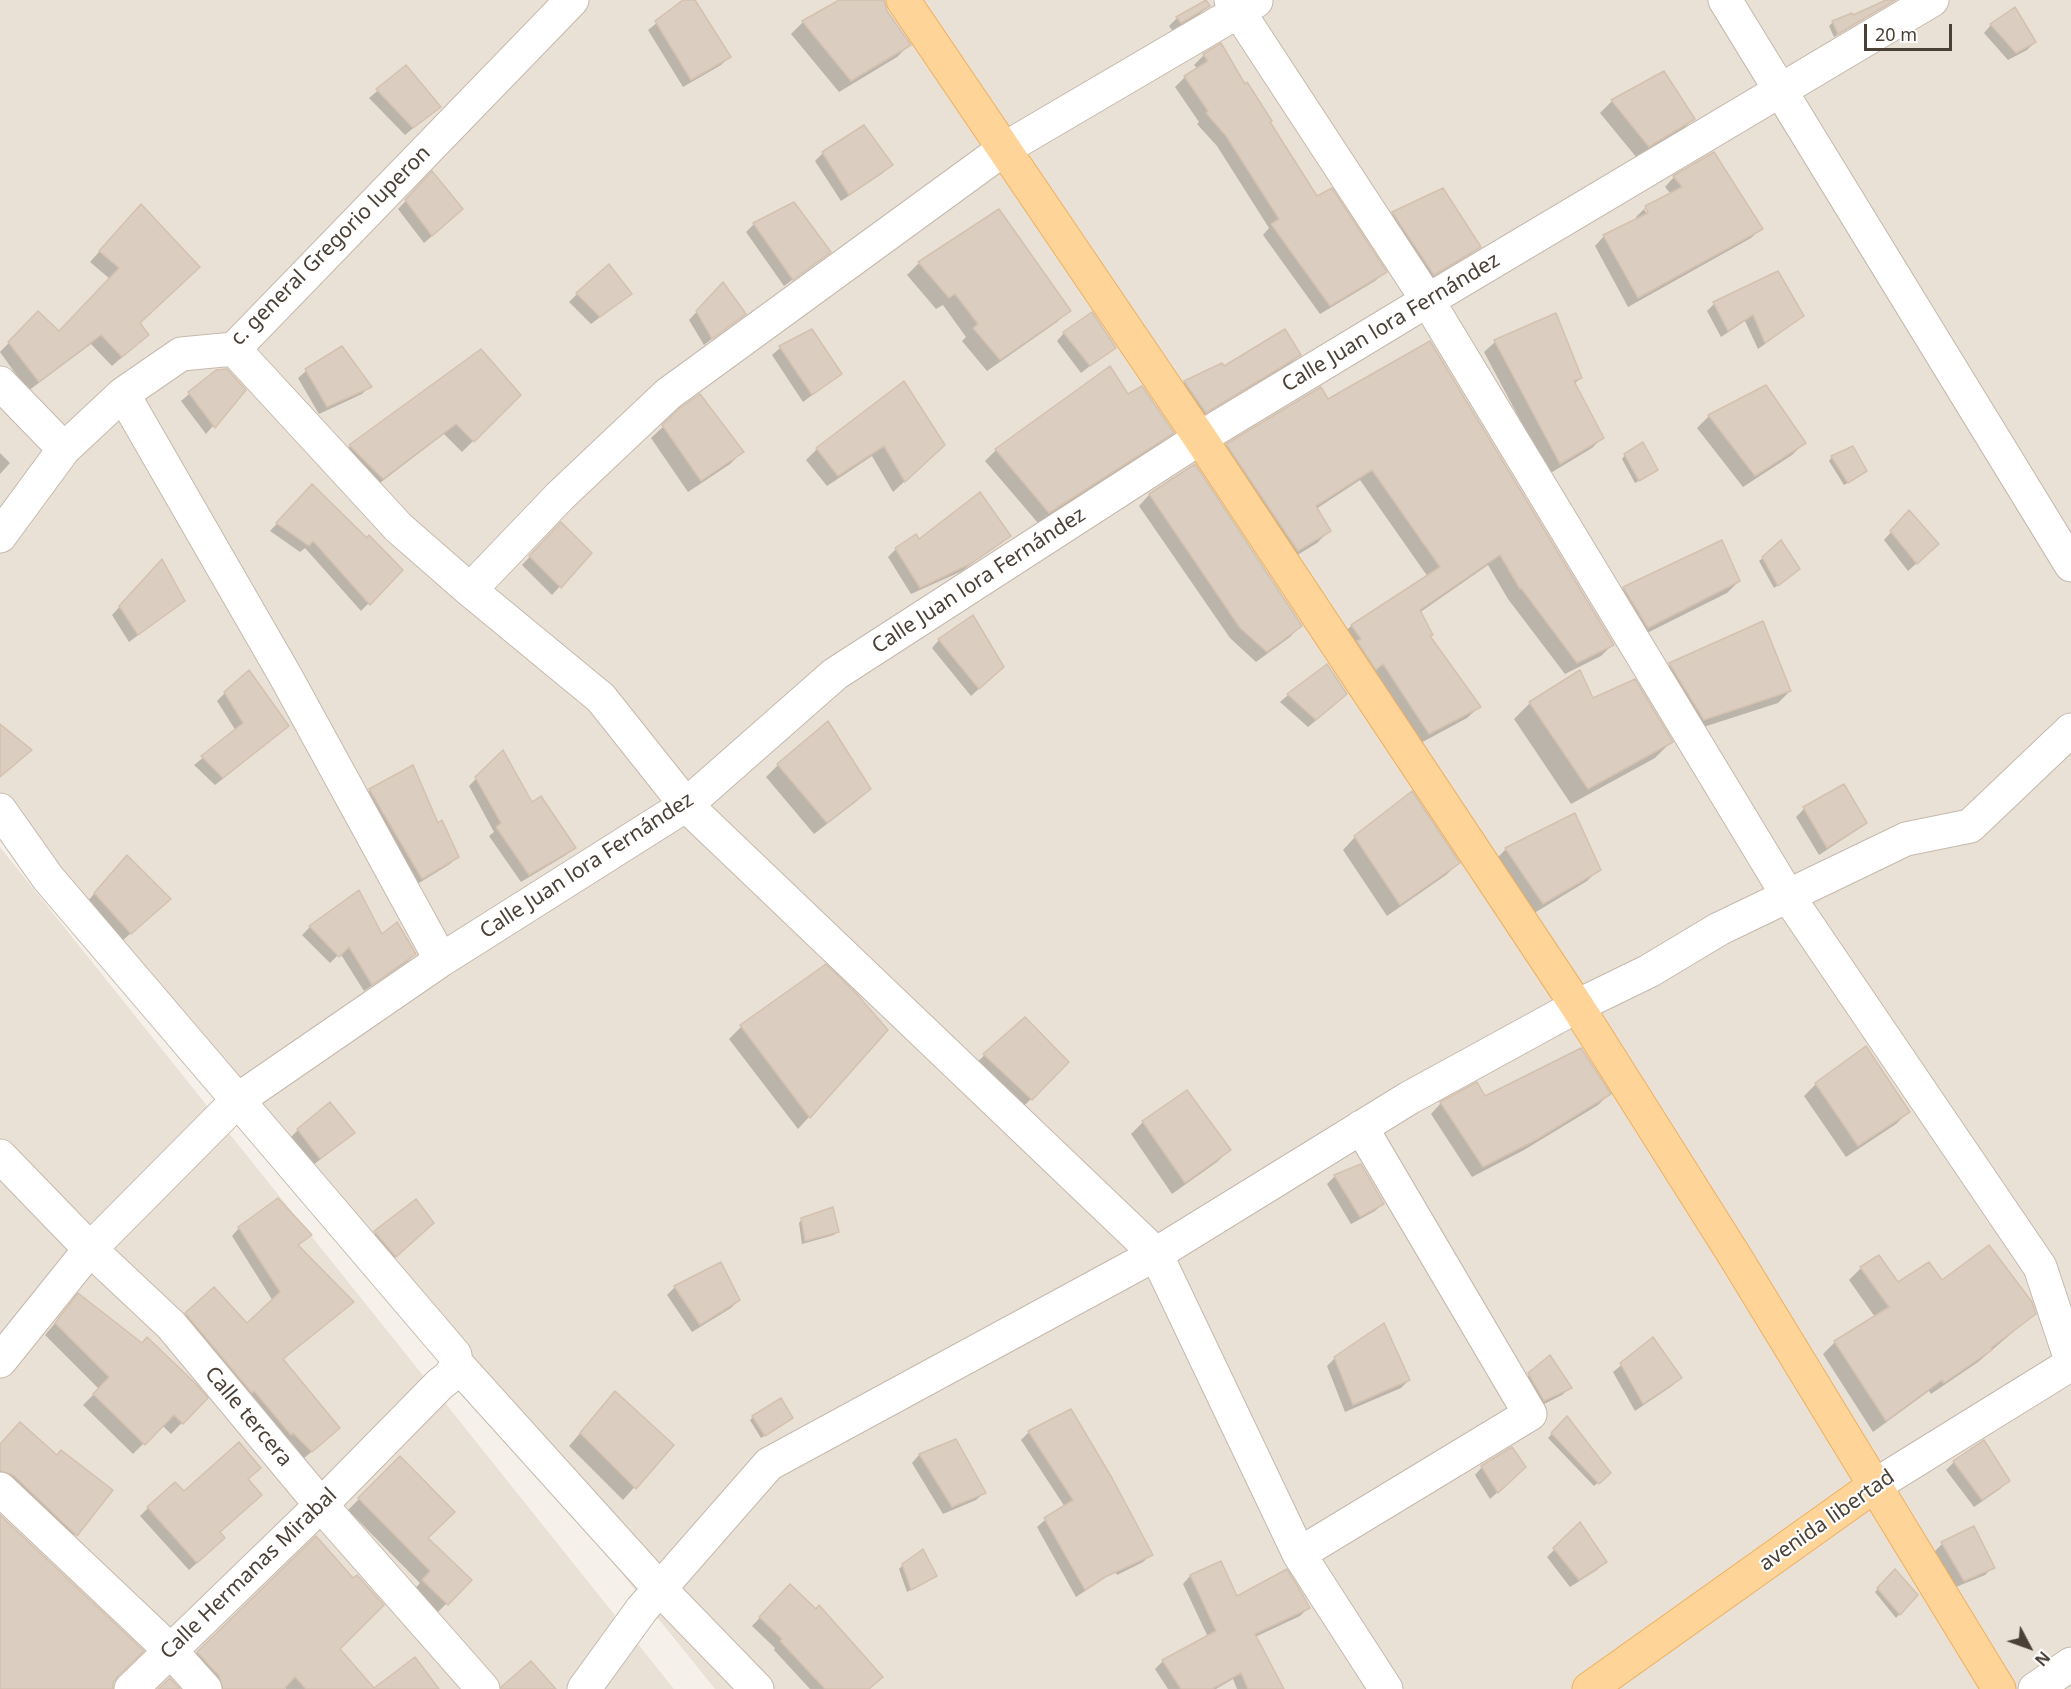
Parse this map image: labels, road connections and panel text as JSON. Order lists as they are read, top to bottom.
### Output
{
  "streets": {
    "main road": ["avenida libertad"],
    "street": [
      "c. general Gregorio luperon",
      "Calle Juan lora Fernández",
      "Calle tercera",
      "Calle Hermanas Mirabal"
    ]
  },
  "crossings": [
    ["Calle Juan lora Fernández", "Calle tercera"],
    ["Calle tercera", "Calle Hermanas Mirabal"]
  ],
  "scale_bar": "20 m",
  "north": "bottom right"
}
